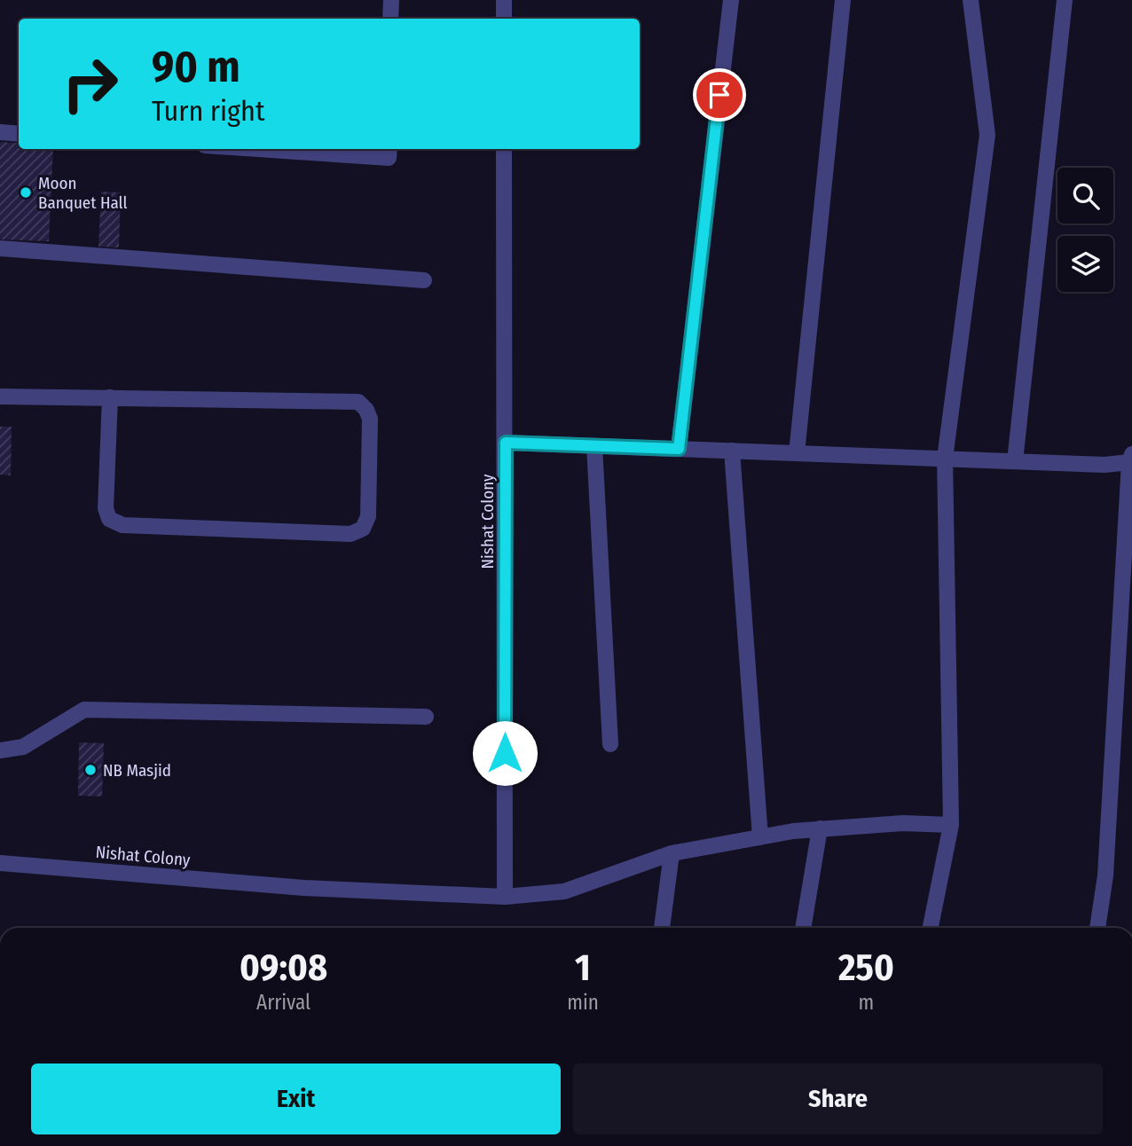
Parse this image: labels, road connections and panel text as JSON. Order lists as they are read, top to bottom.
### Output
{
  "streets": {
    "street": ["Nishat Colony"]
  },
  "places": ["Moon Banquet Hall", "NB Masjid"],
  "page": {
    "turn": ["90 m", "Turn right"],
    "eta": [
      "09:08",
      "Arrival",
      "1",
      "min",
      "250",
      "m"
    ],
    "buttons": ["Exit", "Share"]
  }
}
